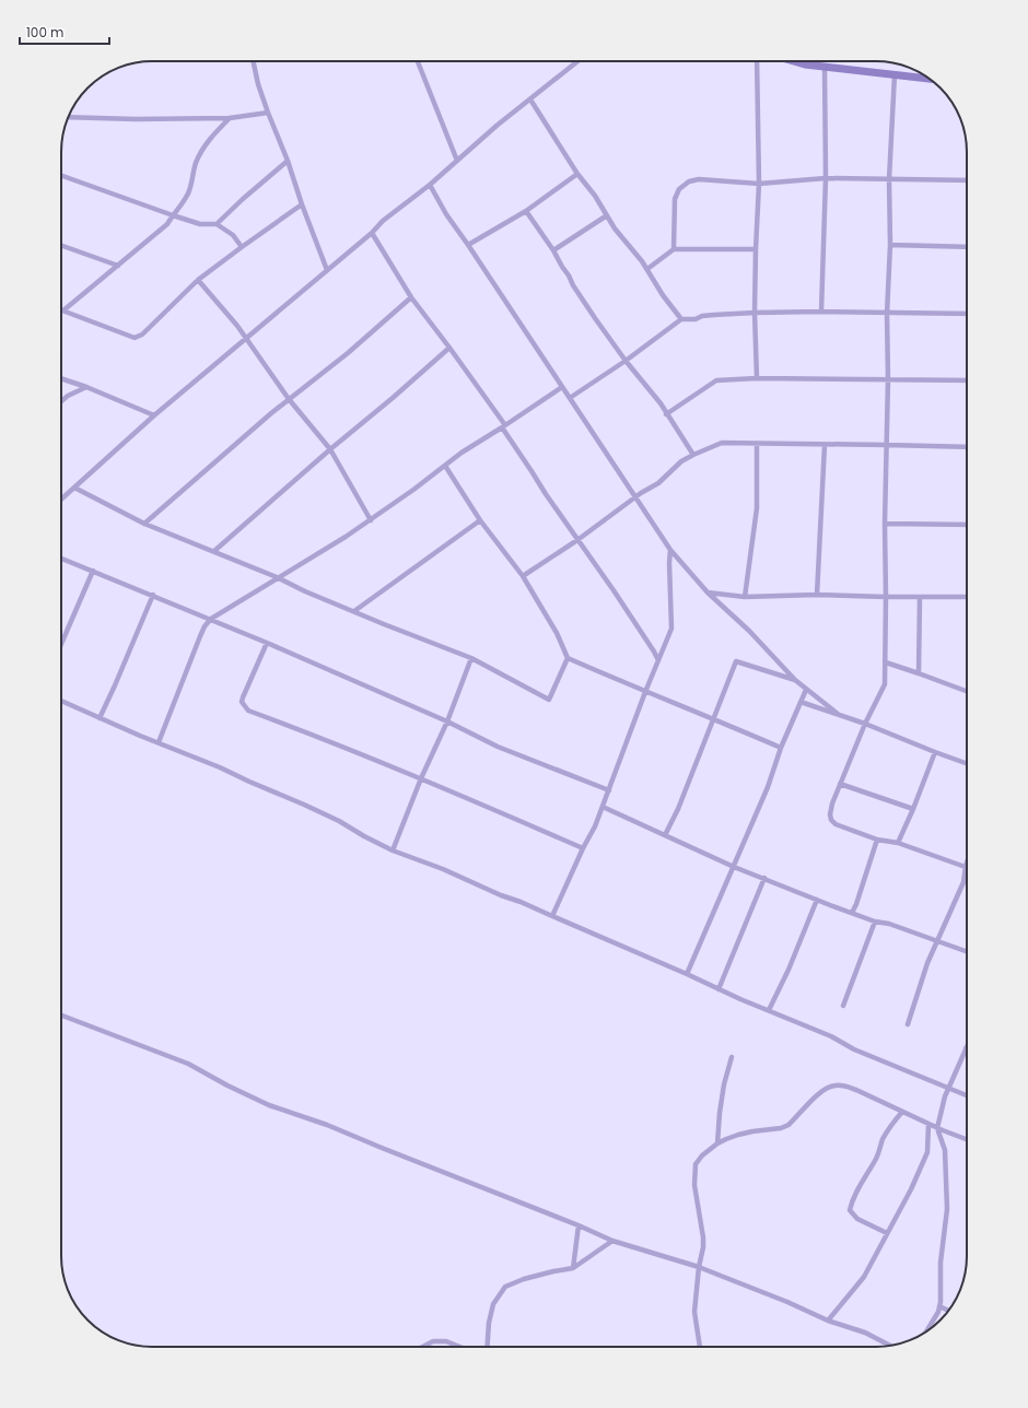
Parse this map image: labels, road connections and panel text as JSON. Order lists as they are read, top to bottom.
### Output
{
  "scale_bar": "100 m"
}
